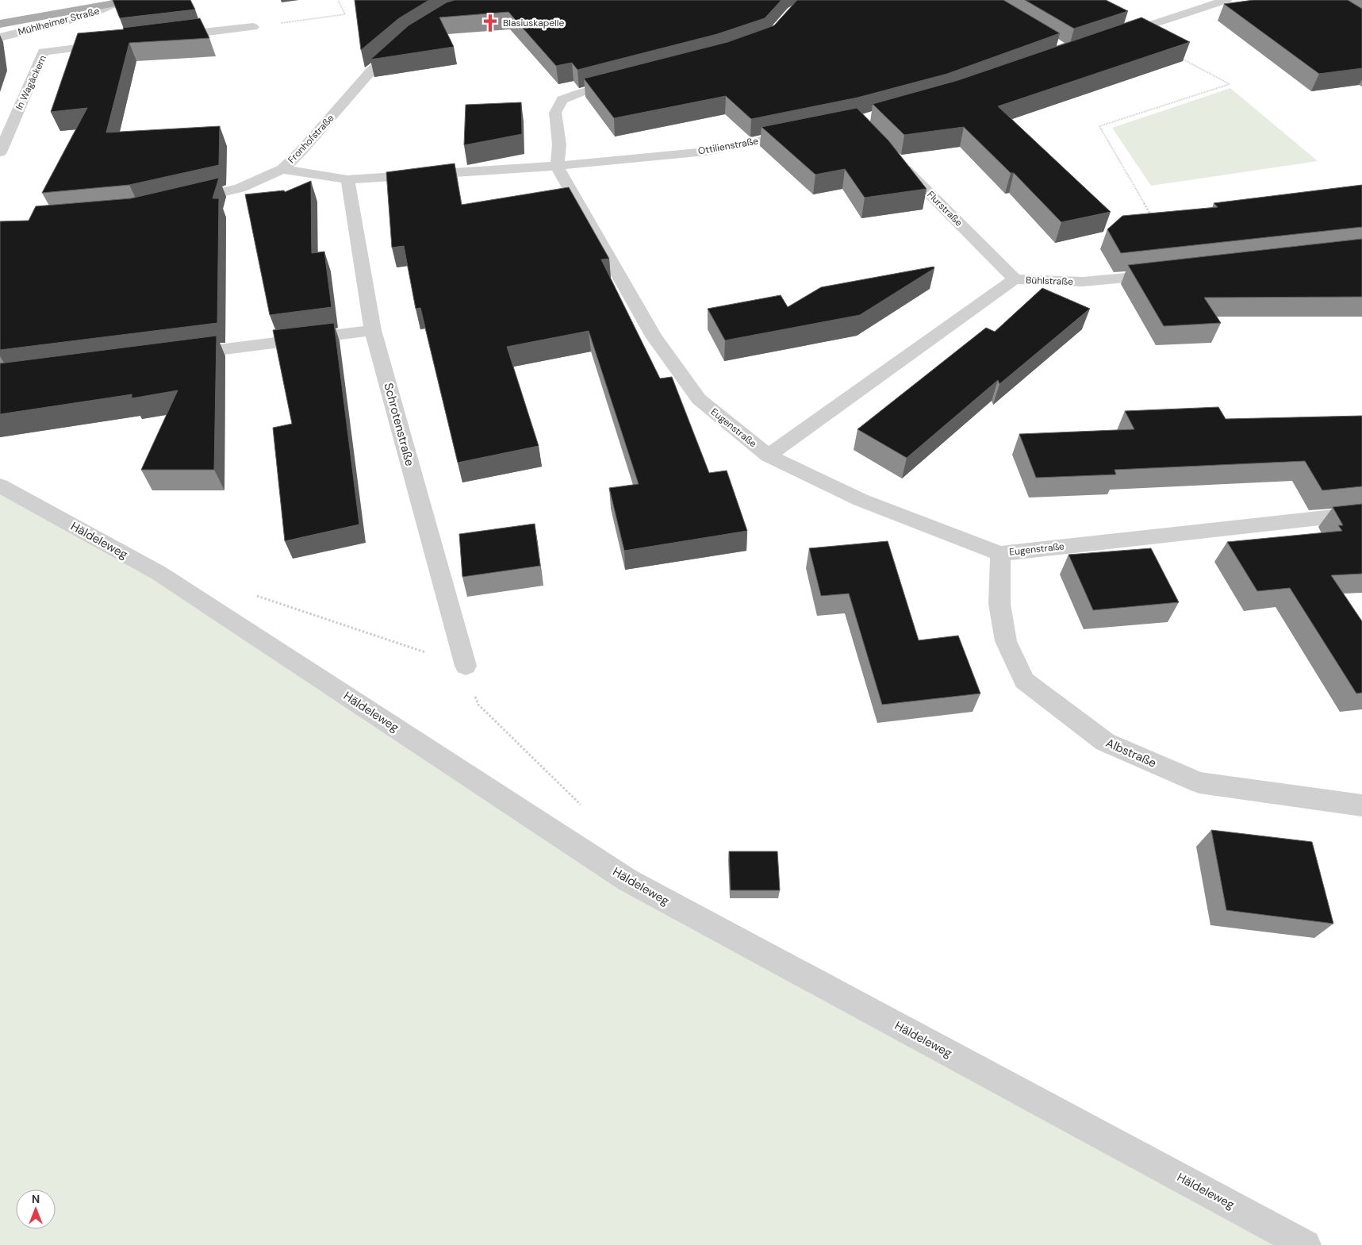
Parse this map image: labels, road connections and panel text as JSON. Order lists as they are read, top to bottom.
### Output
{
  "streets": {
    "main road": ["Mühlheimer Straße"],
    "street": [
      "In Wagäckern",
      "Fronhofstraße",
      "Ottilienstraße",
      "Flurstraße",
      "Bühlstraße",
      "Schrotenstraße",
      "Eugenstraße",
      "Häldeleweg",
      "Albstraße"
    ]
  },
  "crossings": [
    ["Fronhofstraße", "Ottilienstraße"],
    ["Ottilienstraße", "Schrotenstraße"],
    ["Ottilienstraße", "Eugenstraße"],
    ["Flurstraße", "Bühlstraße"],
    ["Bühlstraße", "Eugenstraße"],
    ["Eugenstraße", "Albstraße"]
  ],
  "places": {
    "church": ["Blasiuskapelle"]
  },
  "north": "top"
}
